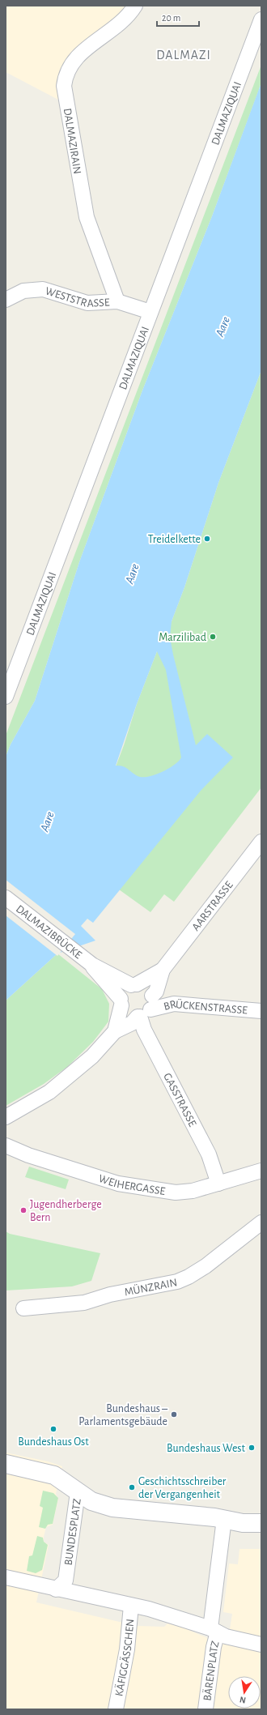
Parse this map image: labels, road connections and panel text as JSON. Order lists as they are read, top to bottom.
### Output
{
  "streets": {
    "street": [
      "DALMAZIQUAI",
      "DALMAZIRAIN",
      "WESTSTRASSE",
      "AARSTRASSE",
      "DALMAZIBRÜCKE",
      "BRÜCKENSTRASSE",
      "GASSTRASSE",
      "WEIHERGASSE",
      "MÜNZRAIN",
      "BUNDESPLATZ",
      "KÄFIGGÄSSCHEN",
      "BÄRENPLATZ"
    ]
  },
  "crossings": [
    ["DALMAZIQUAI", "WESTSTRASSE"],
    ["DALMAZIRAIN", "WESTSTRASSE"],
    ["AARSTRASSE", "DALMAZIBRÜCKE"],
    ["AARSTRASSE", "BRÜCKENSTRASSE"],
    ["AARSTRASSE", "GASSTRASSE"],
    ["DALMAZIBRÜCKE", "BRÜCKENSTRASSE"],
    ["DALMAZIBRÜCKE", "GASSTRASSE"],
    ["BRÜCKENSTRASSE", "GASSTRASSE"],
    ["GASSTRASSE", "WEIHERGASSE"]
  ],
  "districts": ["DALMAZI"],
  "water": ["Aare"],
  "places": [
    "Treidelkette",
    "Marzilibad",
    "Jugendherberge Bern",
    "Bundeshaus – Parlamentsgebäude",
    "Bundeshaus Ost",
    "Bundeshaus West",
    "Geschichtsschreiber der Vergangenheit"
  ],
  "scale_bar": "20 m",
  "north": "bottom"
}
